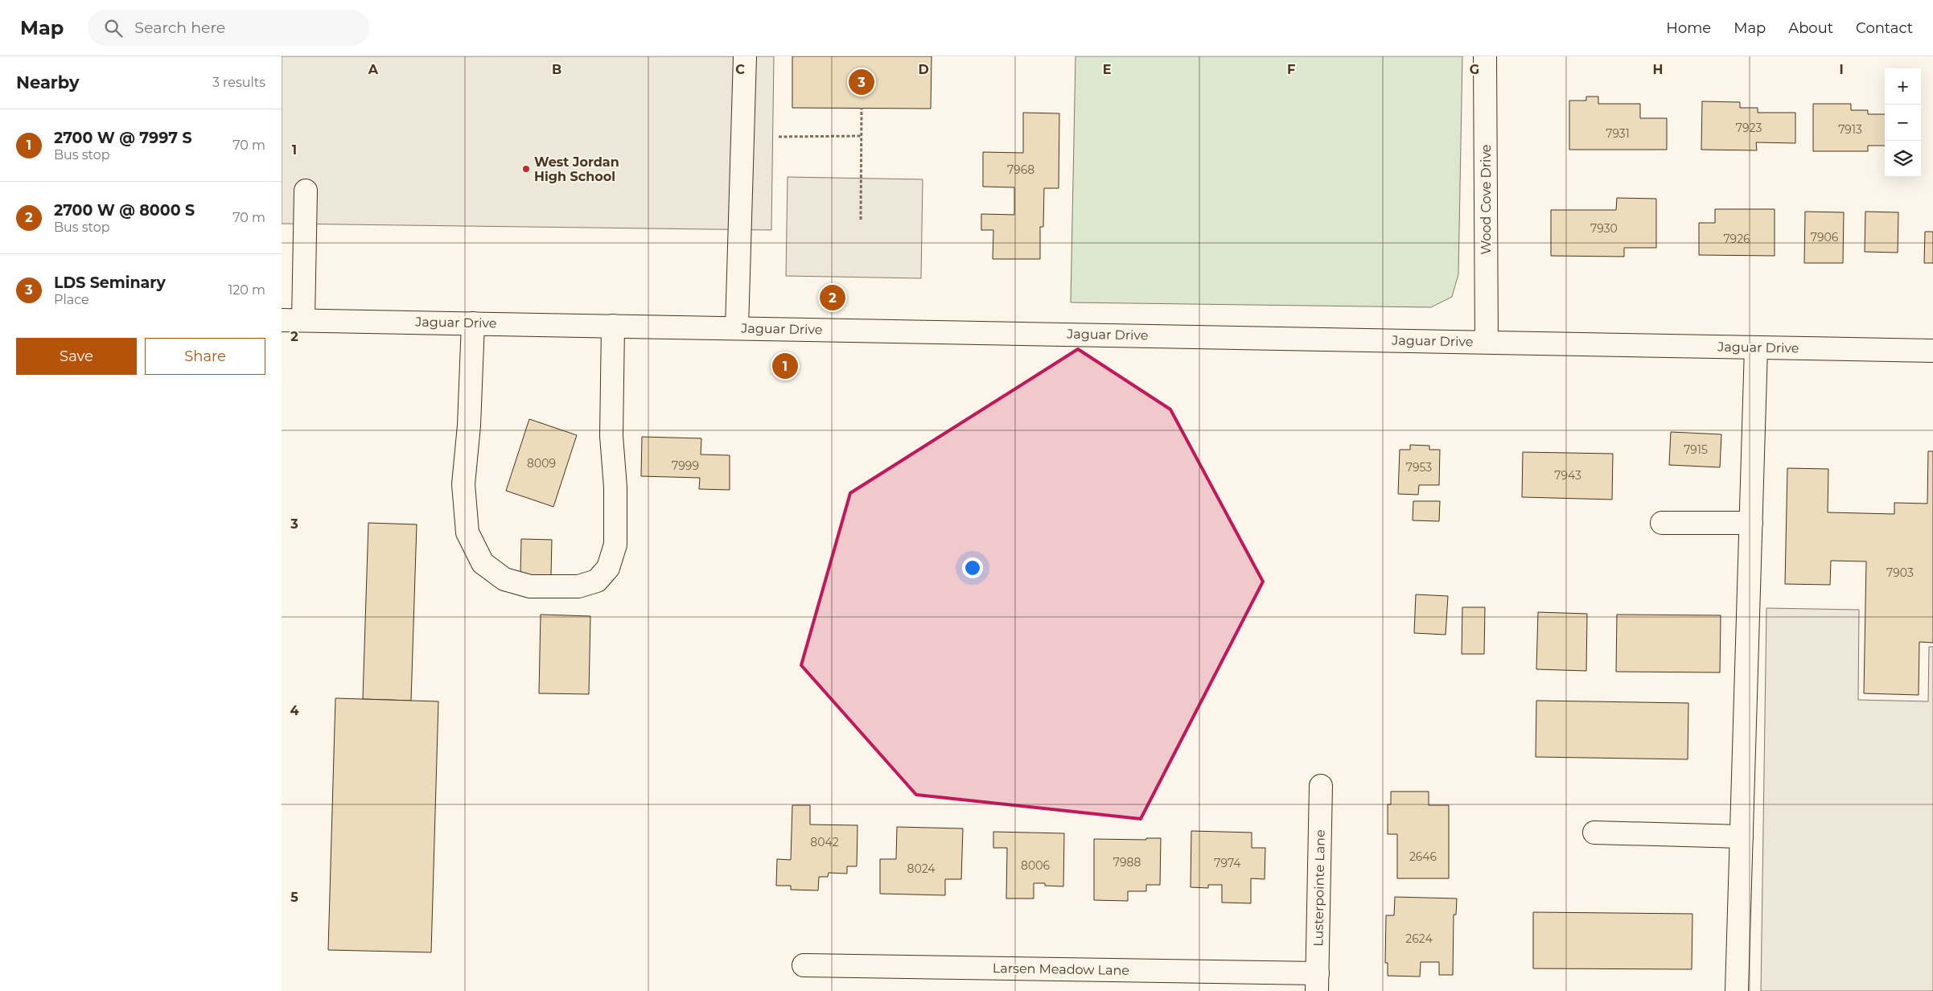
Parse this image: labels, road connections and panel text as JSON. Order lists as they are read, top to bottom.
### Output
{
  "streets": {
    "main road": [
      "Wood Cove Drive",
      "Jaguar Drive",
      "Lusterpointe Lane",
      "Larsen Meadow Lane"
    ]
  },
  "crossings": [
    ["Wood Cove Drive", "Jaguar Drive"],
    ["Lusterpointe Lane", "Larsen Meadow Lane"]
  ],
  "places": ["West Jordan High School"],
  "house_numbers": [
    "7923",
    "7913",
    "7931",
    "7968",
    "7930",
    "7906",
    "7926",
    "7915",
    "8009",
    "7999",
    "7953",
    "7943",
    "7903",
    "8042",
    "2646",
    "7988",
    "7974",
    "8006",
    "8024",
    "2624"
  ],
  "page": {
    "header": "Map",
    "search": "Search here",
    "nav": [
      "Home",
      "Map",
      "About",
      "Contact"
    ],
    "heading": ["Nearby", "3 results"],
    "pins": ["3", "2", "1"],
    "map_buttons": ["+", "−"],
    "list": [
      {
        "mark": "1",
        "name": "2700 W @ 7997 S",
        "note": "Bus stop",
        "value": "70 m"
      },
      {
        "mark": "2",
        "name": "2700 W @ 8000 S",
        "note": "Bus stop",
        "value": "70 m"
      },
      {
        "mark": "3",
        "name": "LDS Seminary",
        "note": "Place",
        "value": "120 m"
      }
    ],
    "buttons": ["Save", "Share"]
  },
  "grid": {
    "columns": [
      "A",
      "B",
      "C",
      "D",
      "E",
      "F",
      "G",
      "H",
      "I"
    ],
    "rows": [
      "1",
      "2",
      "3",
      "4",
      "5"
    ]
  }
}
